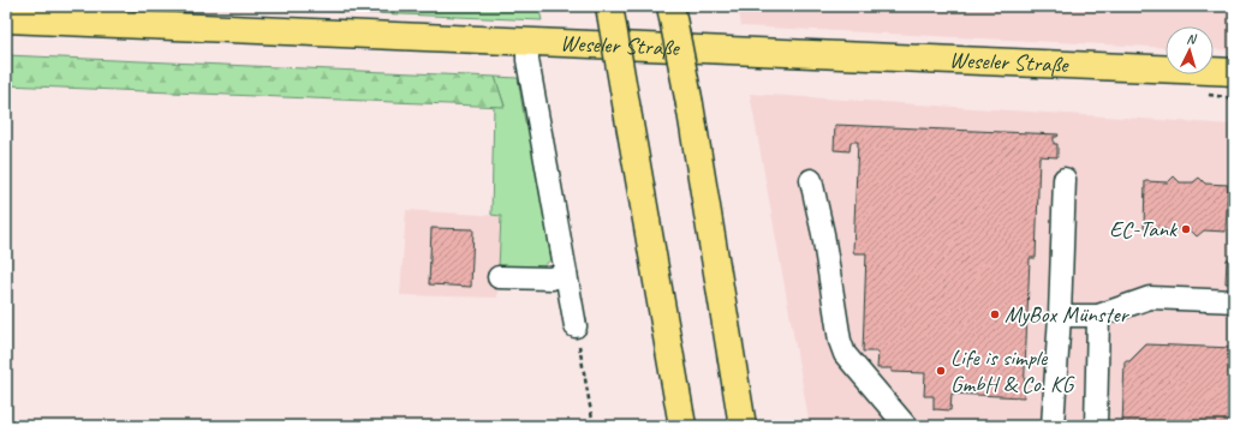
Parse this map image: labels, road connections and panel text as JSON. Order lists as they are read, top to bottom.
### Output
{
  "streets": {
    "main road": ["Weseler Straße"]
  },
  "places": ["EC-Tank", "MyBox Münster", "Life is simple GmbH & Co. KG"],
  "north": "top"
}
